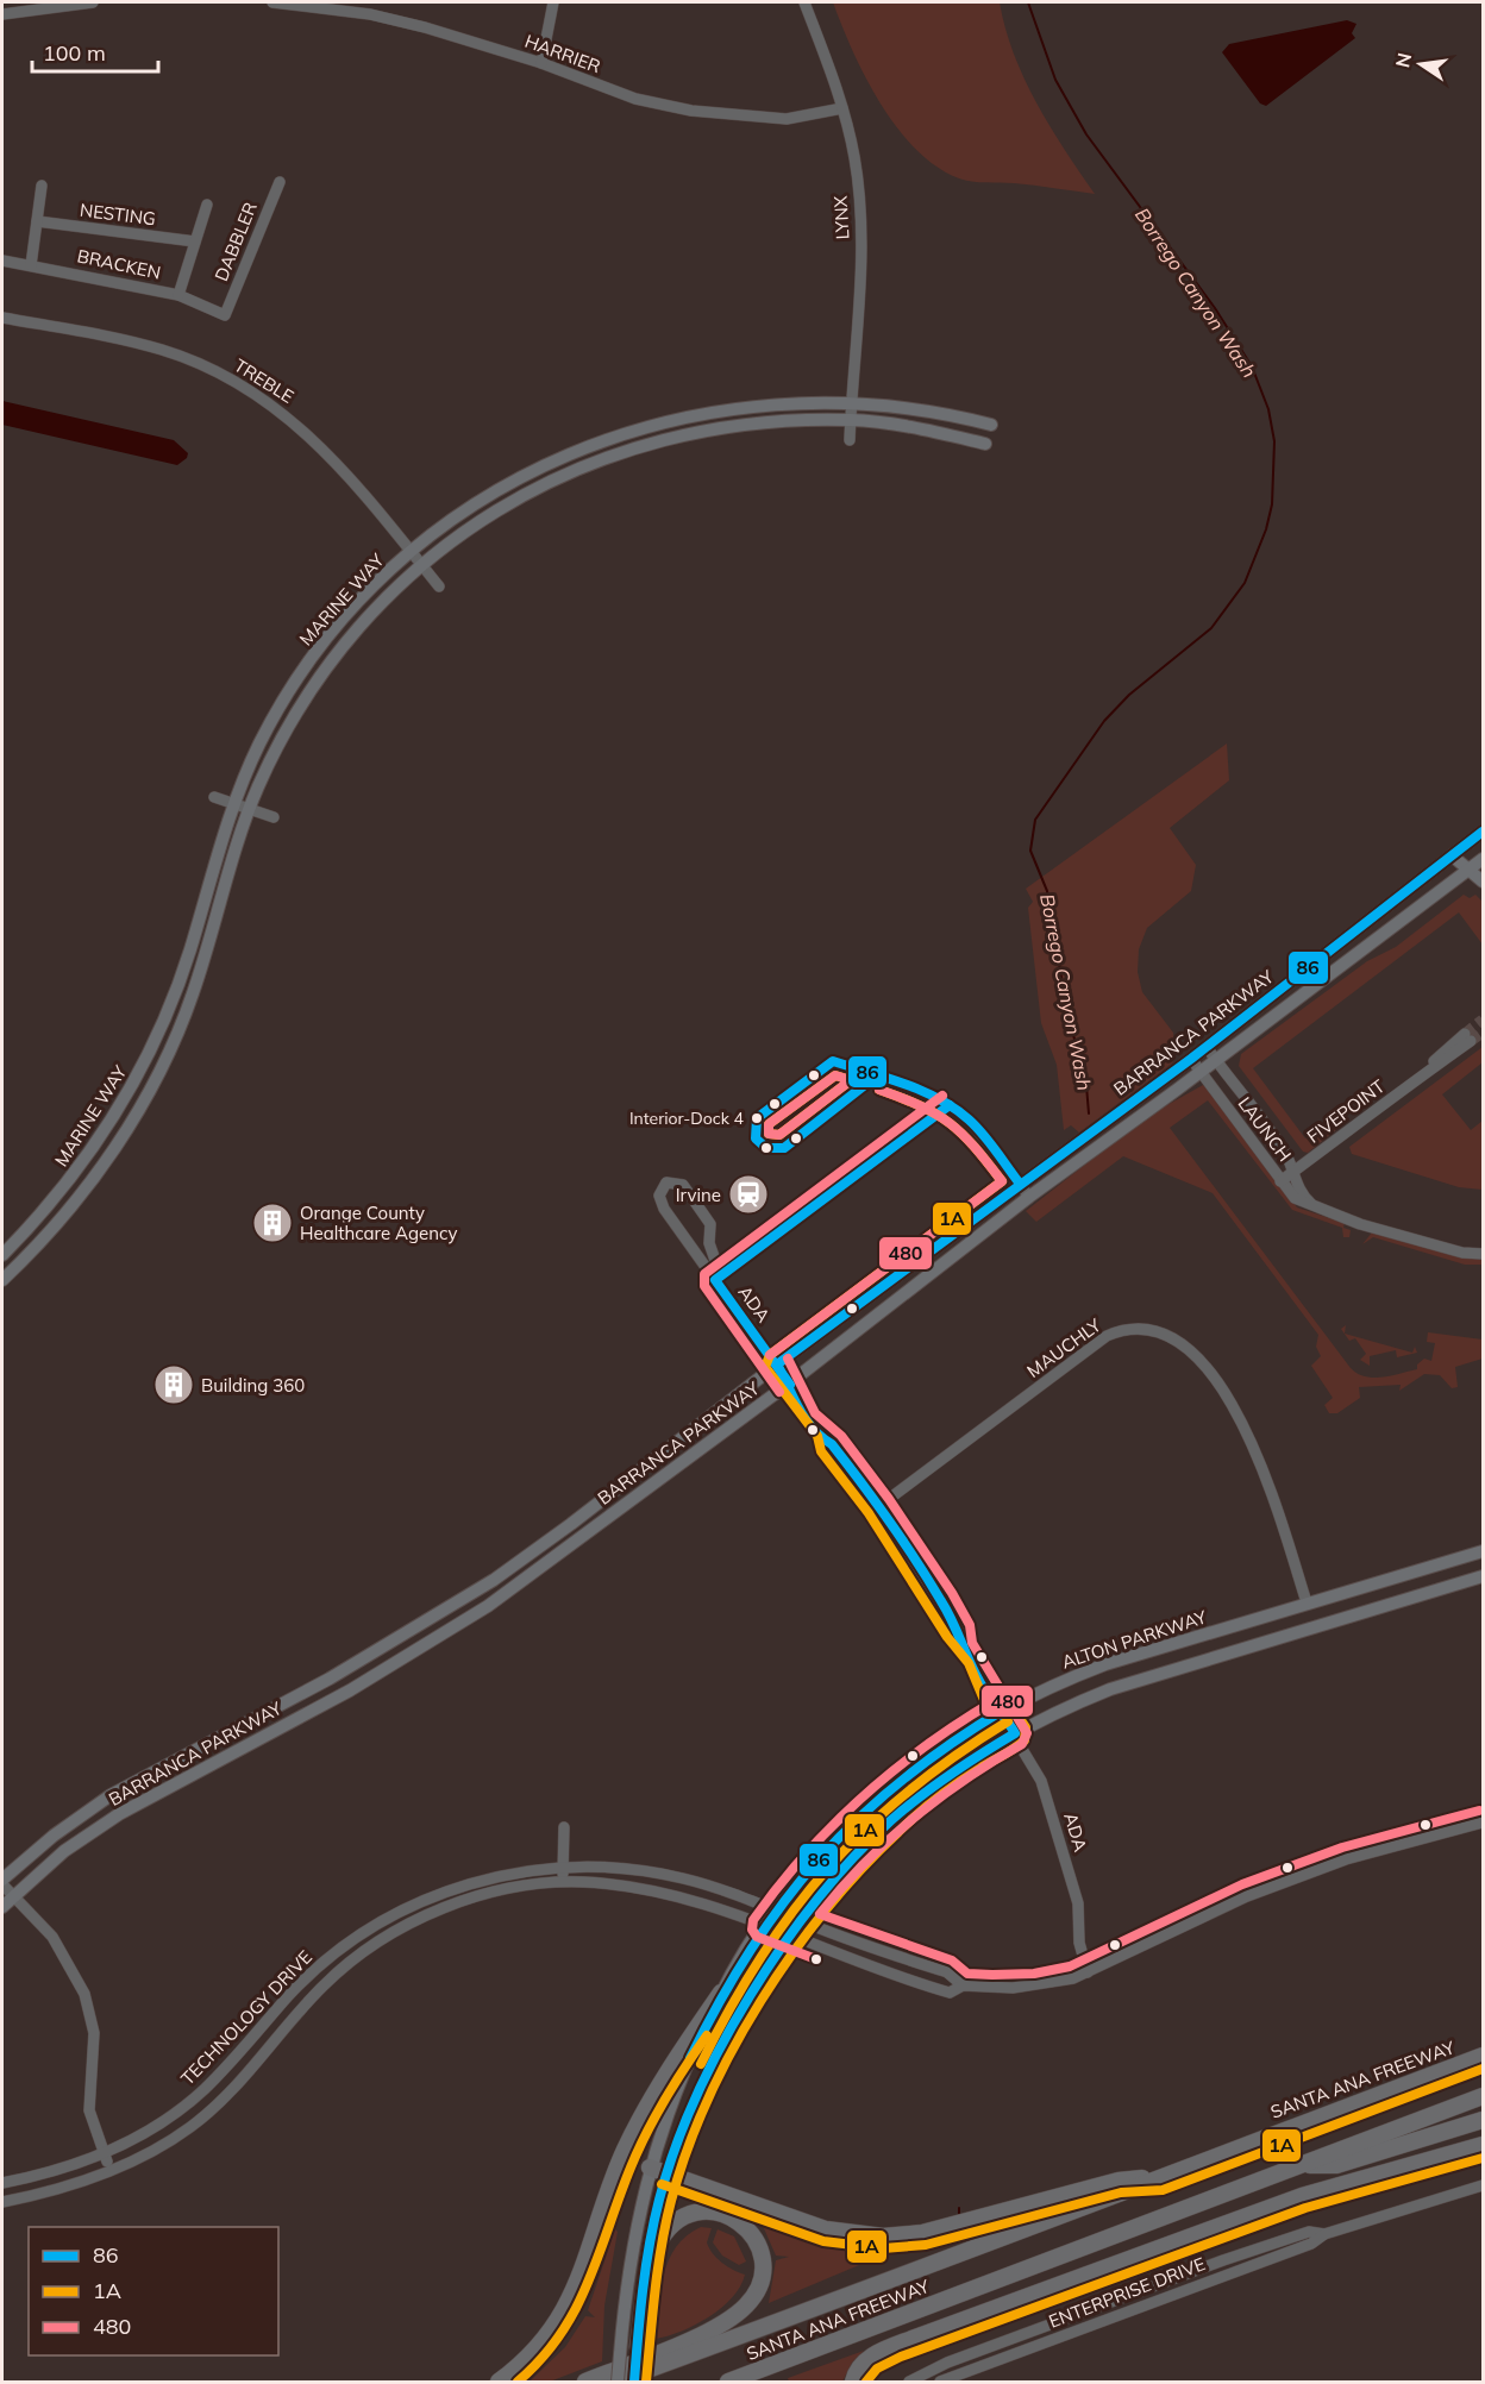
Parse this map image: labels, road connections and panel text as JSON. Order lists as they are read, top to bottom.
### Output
{
  "streets": {
    "highway": ["SANTA ANA FREEWAY"],
    "main road": ["MARINE WAY", "BARRANCA PARKWAY", "ALTON PARKWAY"],
    "street": [
      "HARRIER",
      "NESTING",
      "LYNX",
      "DABBLER",
      "BRACKEN",
      "TREBLE",
      "FIVEPOINT",
      "LAUNCH",
      "ADA",
      "MAUCHLY",
      "TECHNOLOGY DRIVE",
      "ENTERPRISE DRIVE"
    ]
  },
  "crossings": [
    ["HARRIER", "LYNX"],
    ["LYNX", "MARINE WAY"],
    ["DABBLER", "BRACKEN"],
    ["TREBLE", "MARINE WAY"],
    ["BARRANCA PARKWAY", "LAUNCH"],
    ["BARRANCA PARKWAY", "ADA"],
    ["FIVEPOINT", "LAUNCH"],
    ["ADA", "MAUCHLY"],
    ["ADA", "ALTON PARKWAY"],
    ["ADA", "TECHNOLOGY DRIVE"],
    ["MAUCHLY", "ALTON PARKWAY"],
    ["ALTON PARKWAY", "TECHNOLOGY DRIVE"],
    ["ALTON PARKWAY", "SANTA ANA FREEWAY"]
  ],
  "water": ["Borrego Canyon Wash"],
  "places": {
    "other": ["Interior-Dock 4"],
    "station": ["Irvine"],
    "building": ["Orange County Healthcare Agency", "Building 360"]
  },
  "lines": ["transit line 86", "transit line 1A", "transit line 480"],
  "legend": ["86", "1A", "480"],
  "scale_bar": "100 m",
  "north": "left"
}
